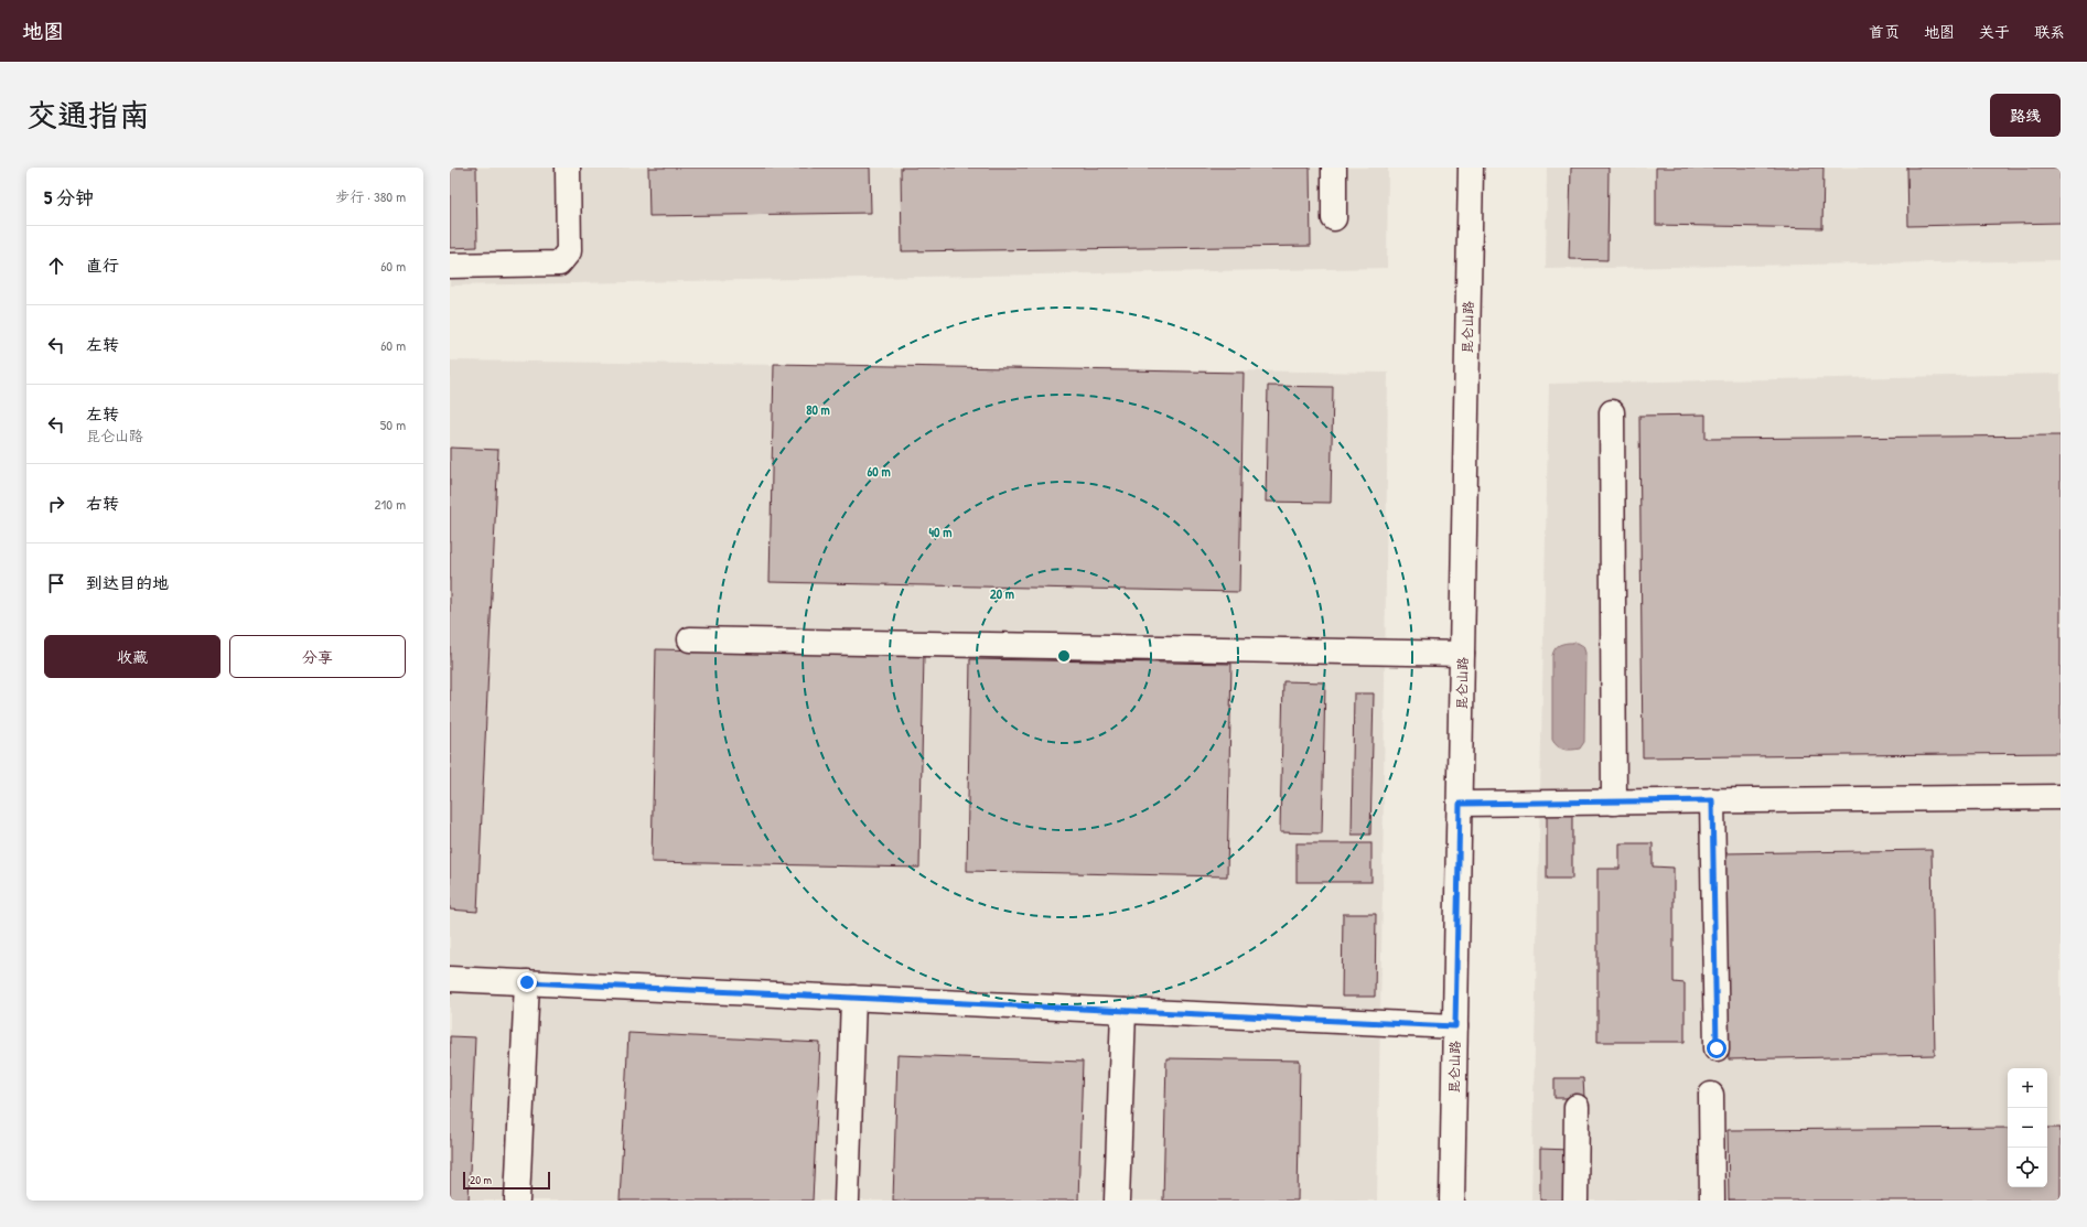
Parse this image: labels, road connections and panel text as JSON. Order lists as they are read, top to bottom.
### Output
{
  "streets": {
    "street": ["昆仑山路"]
  },
  "scale_bar": "20 m",
  "page": {
    "header": "地图",
    "nav": [
      "首页",
      "地图",
      "关于",
      "联系"
    ],
    "title": "交通指南",
    "buttons": [
      "路线",
      ["收藏", "分享"]
    ],
    "heading": ["5 分钟", "步行 · 380 m"],
    "list": [
      ["直行", "60 m"],
      ["左转", "60 m"],
      ["左转", "昆仑山路", "50 m"],
      ["右转", "210 m"],
      "到达目的地"
    ],
    "map_buttons": ["+", "−"],
    "scale": "20 m"
  },
  "rings": [
    "80 m",
    "60 m",
    "40 m",
    "20 m"
  ]
}
